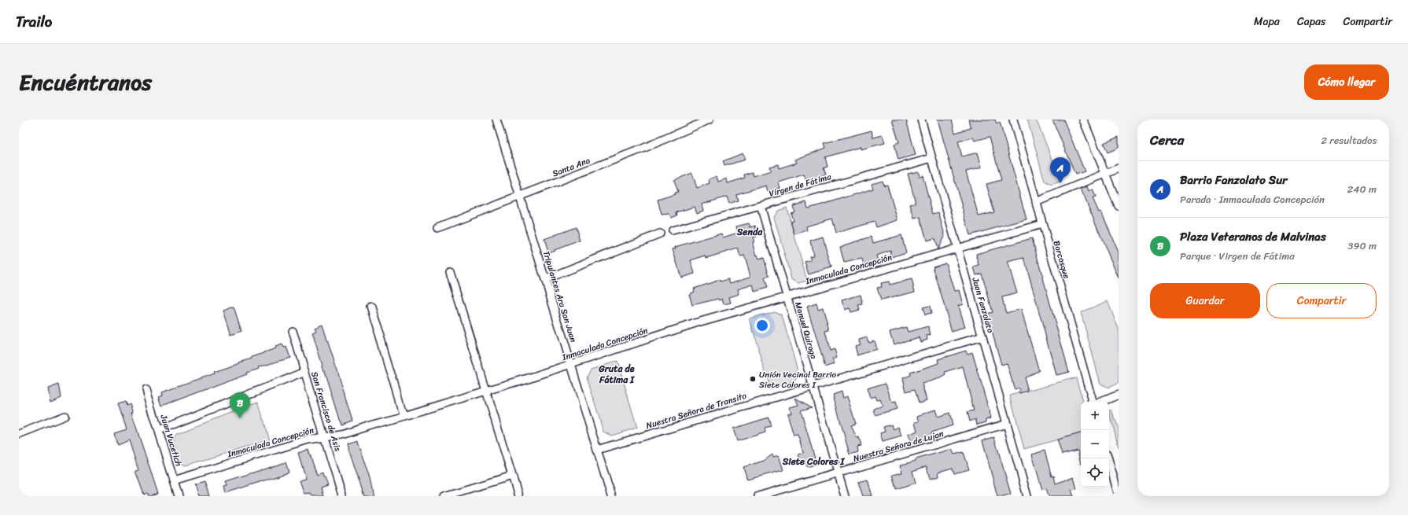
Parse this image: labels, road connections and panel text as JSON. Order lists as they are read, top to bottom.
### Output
{
  "streets": {
    "street": [
      "Santa Ana",
      "Virgen de Fátima",
      "Borcosque",
      "Inmaculada Concepción",
      "Tripulantes Ara San Juan",
      "Juan Fanzolato",
      "Manuel Quiroga",
      "Nuestra Señora de Transito",
      "San Francisco de Asis",
      "Juan Vucetich",
      "Nuestra Señora de Lujan"
    ]
  },
  "crossings": [
    ["Santa Ana", "Tripulantes Ara San Juan"],
    ["Virgen de Fátima", "Juan Fanzolato"],
    ["Virgen de Fátima", "Manuel Quiroga"],
    ["Borcosque", "Inmaculada Concepción"],
    ["Inmaculada Concepción", "Tripulantes Ara San Juan"],
    ["Inmaculada Concepción", "Juan Fanzolato"],
    ["Inmaculada Concepción", "Manuel Quiroga"],
    ["Inmaculada Concepción", "San Francisco de Asis"],
    ["Inmaculada Concepción", "Juan Vucetich"],
    ["Tripulantes Ara San Juan", "Nuestra Señora de Transito"],
    ["Juan Fanzolato", "Nuestra Señora de Transito"],
    ["Juan Fanzolato", "Nuestra Señora de Lujan"],
    ["Manuel Quiroga", "Nuestra Señora de Transito"],
    ["Manuel Quiroga", "Nuestra Señora de Lujan"]
  ],
  "districts": ["Senda", "Gruta de Fátima I", "Siete Colores I"],
  "places": ["Unión Vecinal Barrio Siete Colores I"],
  "page": {
    "header": "Trailo",
    "nav": ["Mapa", "Capas", "Compartir"],
    "title": "Encuéntranos",
    "buttons": [
      "Cómo llegar",
      ["Guardar", "Compartir"]
    ],
    "heading": ["Cerca", "2 resultados"],
    "pins": ["A", "B"],
    "list": [
      {
        "mark": "A",
        "name": "Barrio Fanzolato Sur",
        "note": "Parada · Inmaculada Concepción",
        "value": "240 m"
      },
      {
        "mark": "B",
        "name": "Plaza Veteranos de Malvinas",
        "note": "Parque · Virgen de Fátima",
        "value": "390 m"
      }
    ],
    "map_buttons": ["+", "−"]
  }
}
